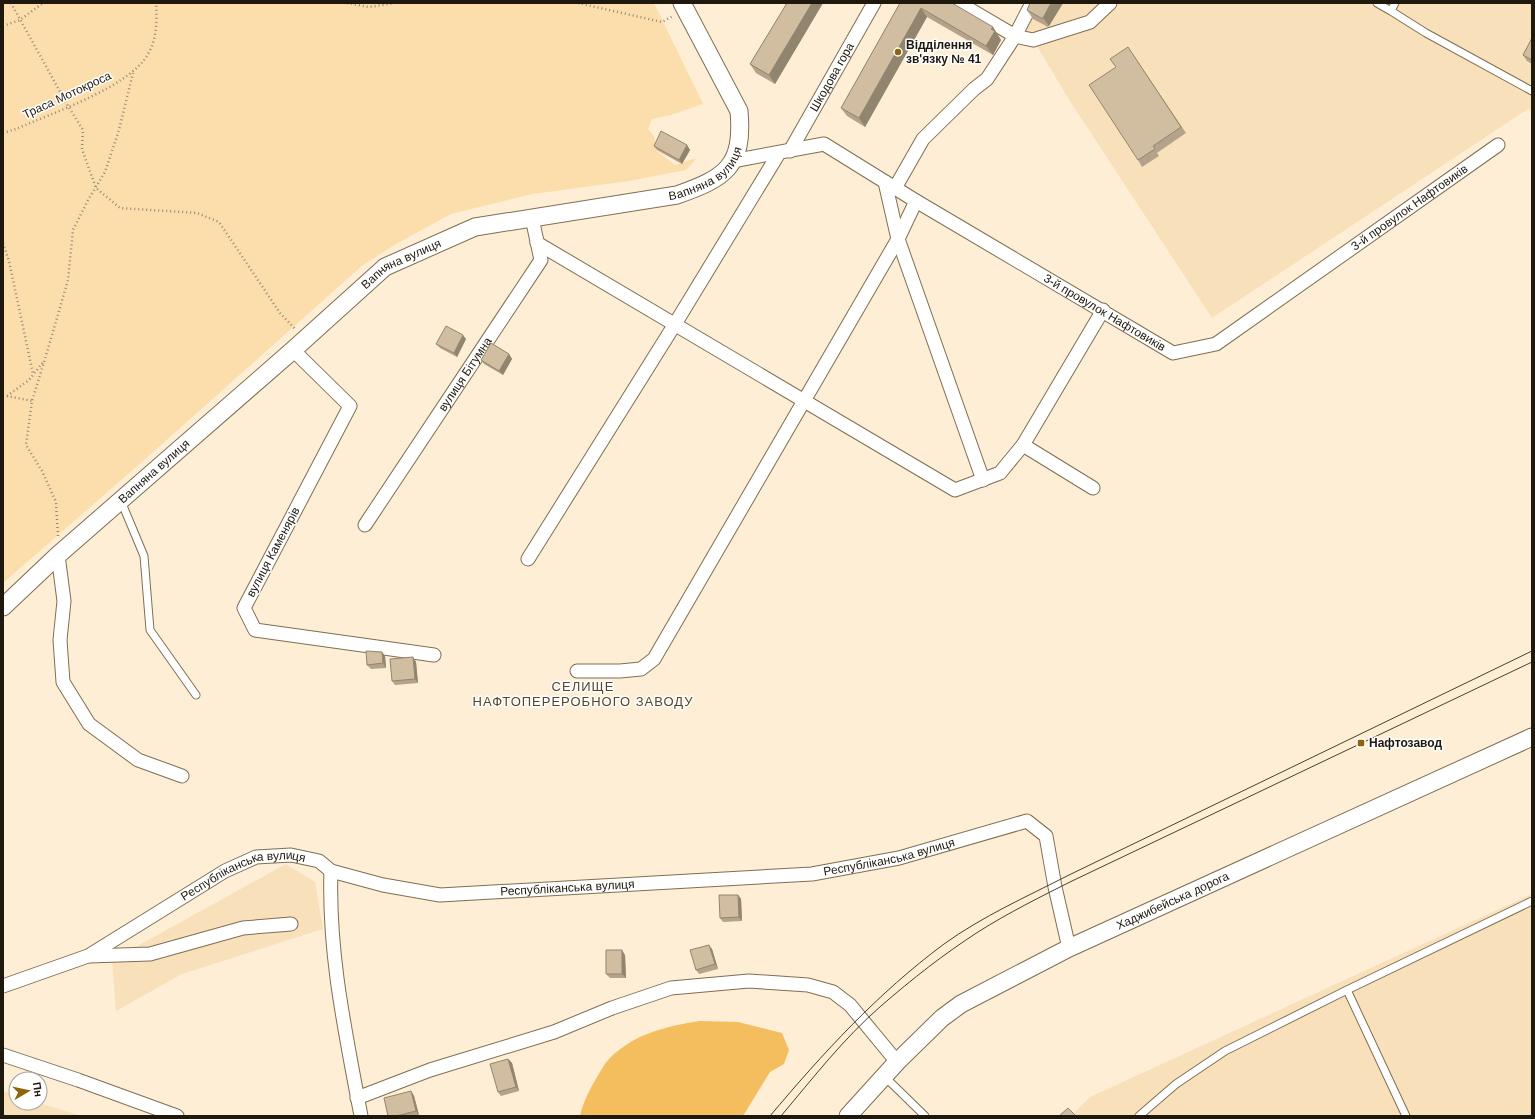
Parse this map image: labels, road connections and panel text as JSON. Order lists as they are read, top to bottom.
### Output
{
  "streets": {
    "street": [
      "Шкодова гора",
      "Вапняна вулиця",
      "3-й провулок Нафтовиків",
      "вулиця Бітумна",
      "вулиця Каменярів",
      "Республіканська вулиця",
      "Хаджибейська дорога"
    ],
    "path": ["Траса Мотокроса"]
  },
  "crossings": [
    ["Шкодова гора", "3-й провулок Нафтовиків"],
    ["Вапняна вулиця", "3-й провулок Нафтовиків"],
    ["Вапняна вулиця", "вулиця Бітумна"],
    ["Вапняна вулиця", "вулиця Каменярів"],
    ["Республіканська вулиця", "Хаджибейська дорога"]
  ],
  "districts": ["СЕЛИЩЕ НАФТОПЕРЕРОБНОГО ЗАВОДУ"],
  "places": {
    "other": ["Відділення зв'язку № 41"],
    "transit": ["Нафтозавод"]
  },
  "north": "right"
}
